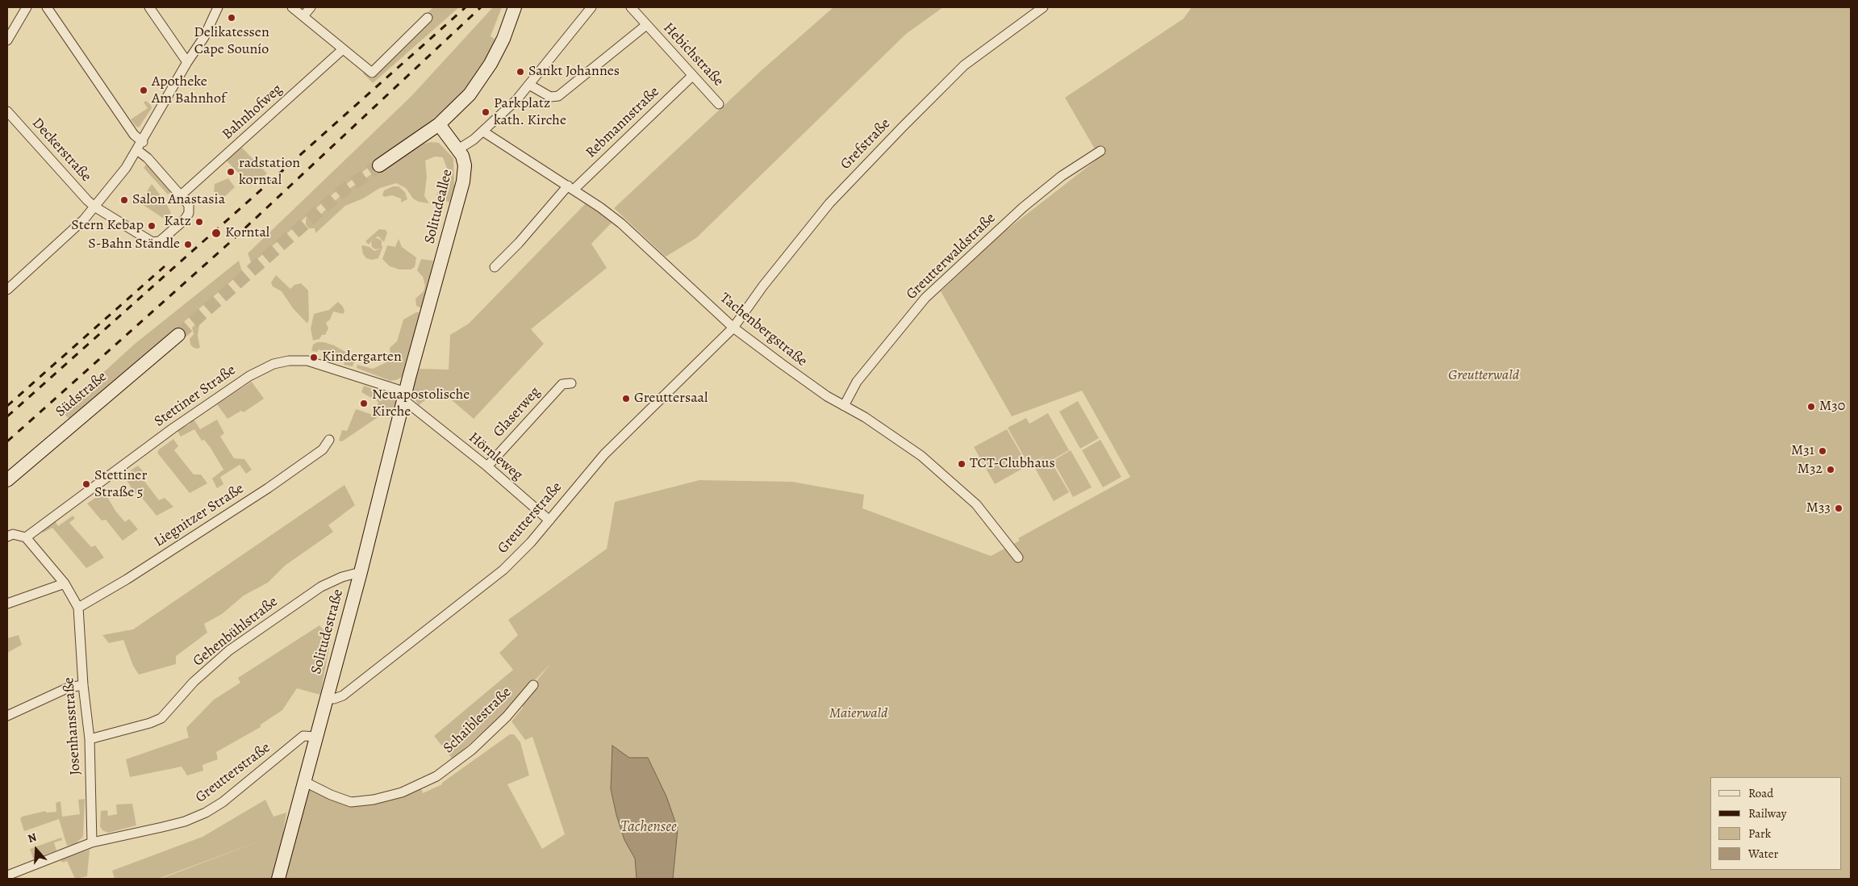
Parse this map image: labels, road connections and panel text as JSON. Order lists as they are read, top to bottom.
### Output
{
  "streets": {
    "main road": ["Solitudeallee", "Südstraße", "Solitudestraße"],
    "street": [
      "Hebichstraße",
      "Bahnhofweg",
      "Rebmannstraße",
      "Grefstraße",
      "Deckerstraße",
      "Greutterwaldstraße",
      "Tachenbergstraße",
      "Stettiner Straße",
      "Glaserweg",
      "Hörnleweg",
      "Liegnitzer Straße",
      "Greutterstraße",
      "Gehenbühlstraße",
      "Schaiblestraße",
      "Josenhansstraße"
    ]
  },
  "crossings": [
    ["Hebichstraße", "Rebmannstraße"],
    ["Bahnhofweg", "Deckerstraße"],
    ["Rebmannstraße", "Tachenbergstraße"],
    ["Grefstraße", "Tachenbergstraße"],
    ["Grefstraße", "Greutterstraße"],
    ["Solitudeallee", "Stettiner Straße"],
    ["Solitudeallee", "Hörnleweg"],
    ["Solitudeallee", "Solitudestraße"],
    ["Greutterwaldstraße", "Tachenbergstraße"],
    ["Tachenbergstraße", "Greutterstraße"],
    ["Stettiner Straße", "Hörnleweg"],
    ["Stettiner Straße", "Solitudestraße"],
    ["Glaserweg", "Hörnleweg"],
    ["Hörnleweg", "Greutterstraße"],
    ["Hörnleweg", "Solitudestraße"],
    ["Liegnitzer Straße", "Josenhansstraße"],
    ["Greutterstraße", "Solitudestraße"],
    ["Greutterstraße", "Josenhansstraße"],
    ["Gehenbühlstraße", "Solitudestraße"],
    ["Gehenbühlstraße", "Josenhansstraße"],
    ["Solitudestraße", "Schaiblestraße"]
  ],
  "water": ["Tachensee"],
  "parks": ["Greutterwald", "Maierwald"],
  "places": [
    "Delikatessen Cape Sounío",
    "Sankt Johannes",
    "Apotheke Am Bahnhof",
    "Parkplatz kath. Kirche",
    "radstation korntal",
    "Salon Anastasia",
    "Katz",
    "Stern Kebap",
    "Korntal",
    "S-Bahn Ständle",
    "Kindergarten",
    "Greuttersaal",
    "Neuapostolische Kirche",
    "M30",
    "M31",
    "TCT-Clubhaus",
    "M32",
    "Stettiner Straße 5",
    "M33"
  ],
  "legend": [
    "Road",
    "Railway",
    "Park",
    "Water"
  ],
  "north": "top"
}
